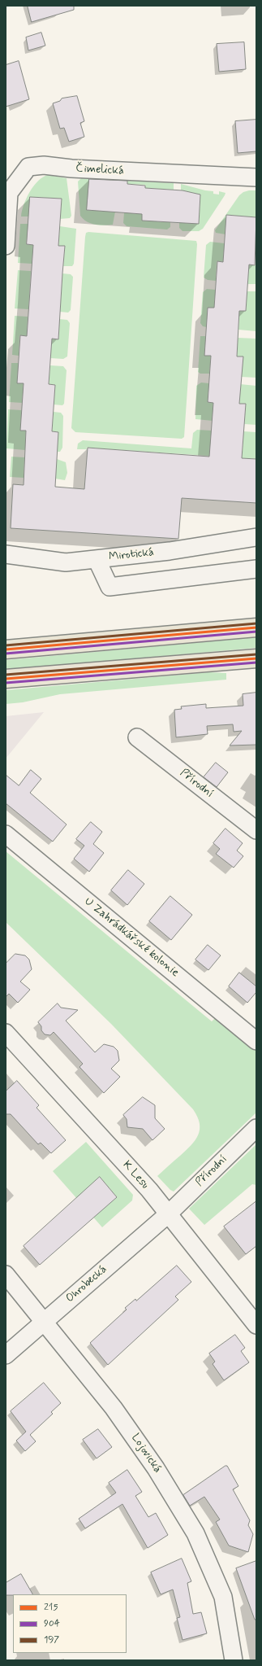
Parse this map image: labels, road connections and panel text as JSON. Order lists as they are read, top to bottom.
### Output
{
  "streets": {
    "street": [
      "Čimelická",
      "Mirotická",
      "Přírodní",
      "U Zahrádkářské kolonie",
      "K Lesu",
      "Ohrobecká",
      "Lojovická"
    ]
  },
  "crossings": [
    ["Přírodní", "K Lesu"],
    ["Přírodní", "Ohrobecká"],
    ["K Lesu", "Ohrobecká"],
    ["Ohrobecká", "Lojovická"]
  ],
  "lines": ["transit line 197", "transit line 215", "transit line 904"],
  "legend": ["215", "904", "197"]
}
